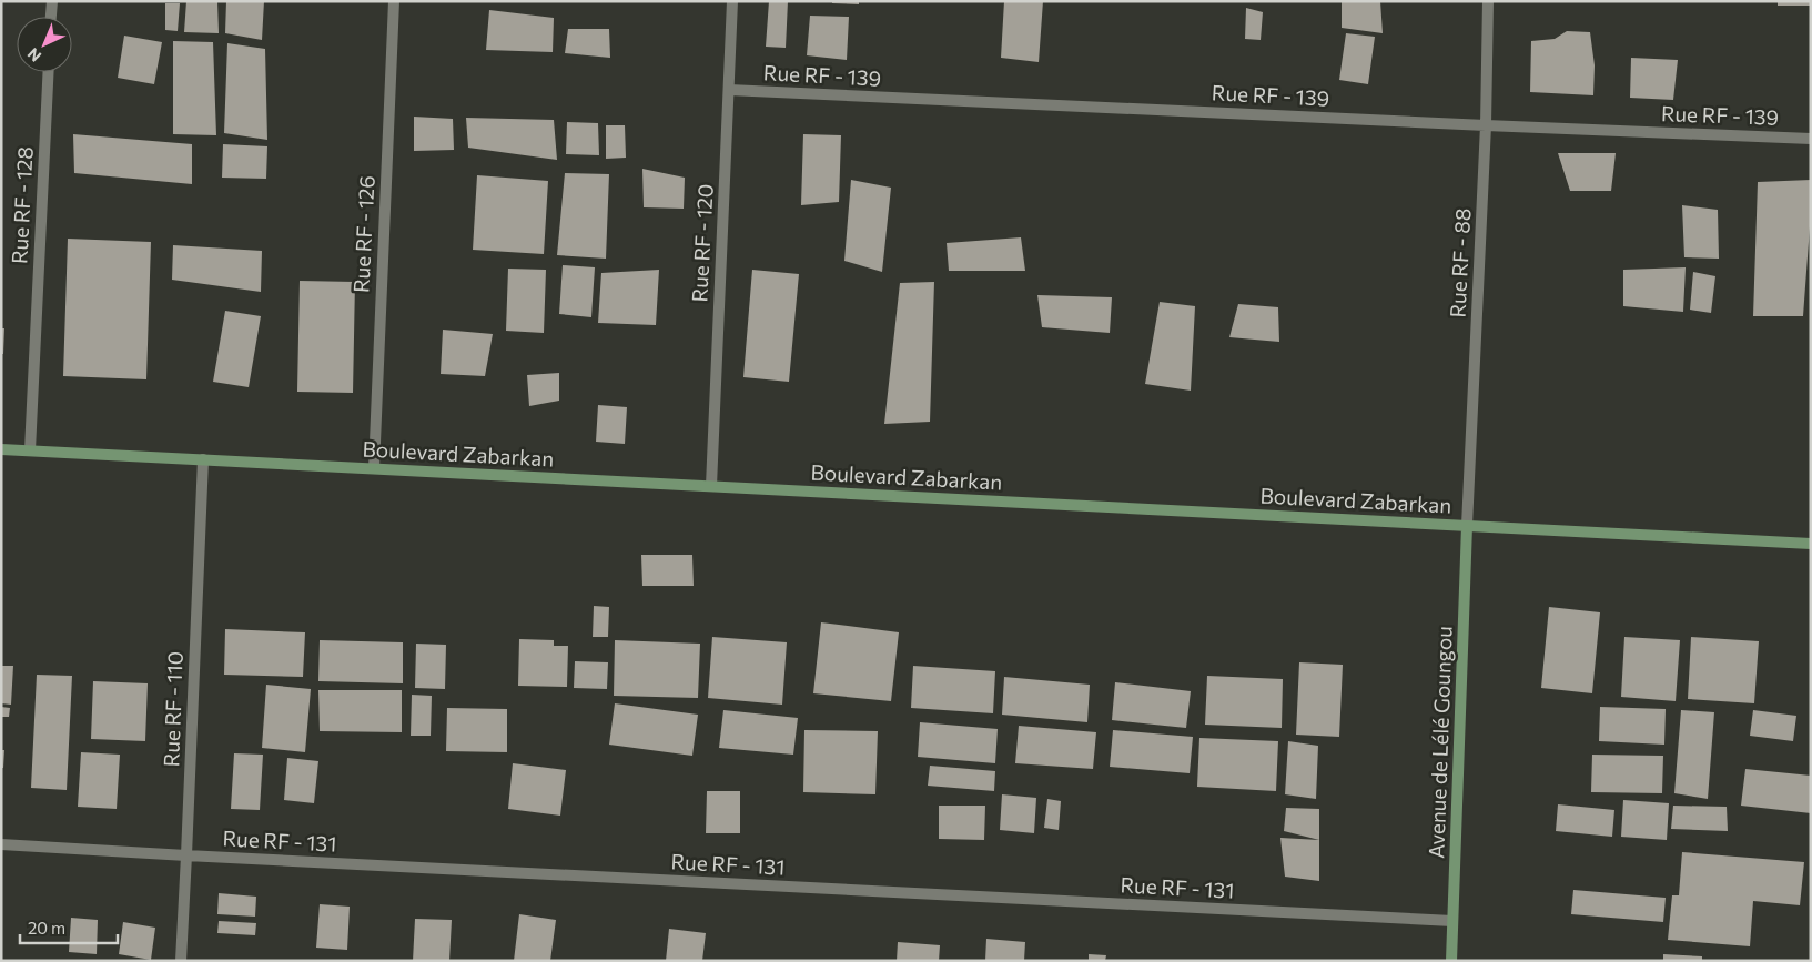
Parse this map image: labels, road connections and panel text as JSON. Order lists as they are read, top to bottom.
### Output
{
  "streets": {
    "street": [
      "Rue RF - 139",
      "Rue RF - 128",
      "Rue RF - 126",
      "Rue RF - 120",
      "Rue RF - 88",
      "Boulevard Zabarkan",
      "Rue RF - 110",
      "Avenue de Lélé Goungou",
      "Rue RF - 131"
    ]
  },
  "crossings": [
    ["Rue RF - 139", "Rue RF - 120"],
    ["Rue RF - 139", "Rue RF - 88"],
    ["Rue RF - 128", "Boulevard Zabarkan"],
    ["Rue RF - 126", "Boulevard Zabarkan"],
    ["Rue RF - 120", "Boulevard Zabarkan"],
    ["Rue RF - 88", "Boulevard Zabarkan"],
    ["Rue RF - 88", "Avenue de Lélé Goungou"],
    ["Boulevard Zabarkan", "Rue RF - 110"],
    ["Boulevard Zabarkan", "Avenue de Lélé Goungou"],
    ["Rue RF - 110", "Rue RF - 131"],
    ["Avenue de Lélé Goungou", "Rue RF - 131"]
  ],
  "scale_bar": "20 m",
  "north": "bottom left"
}
